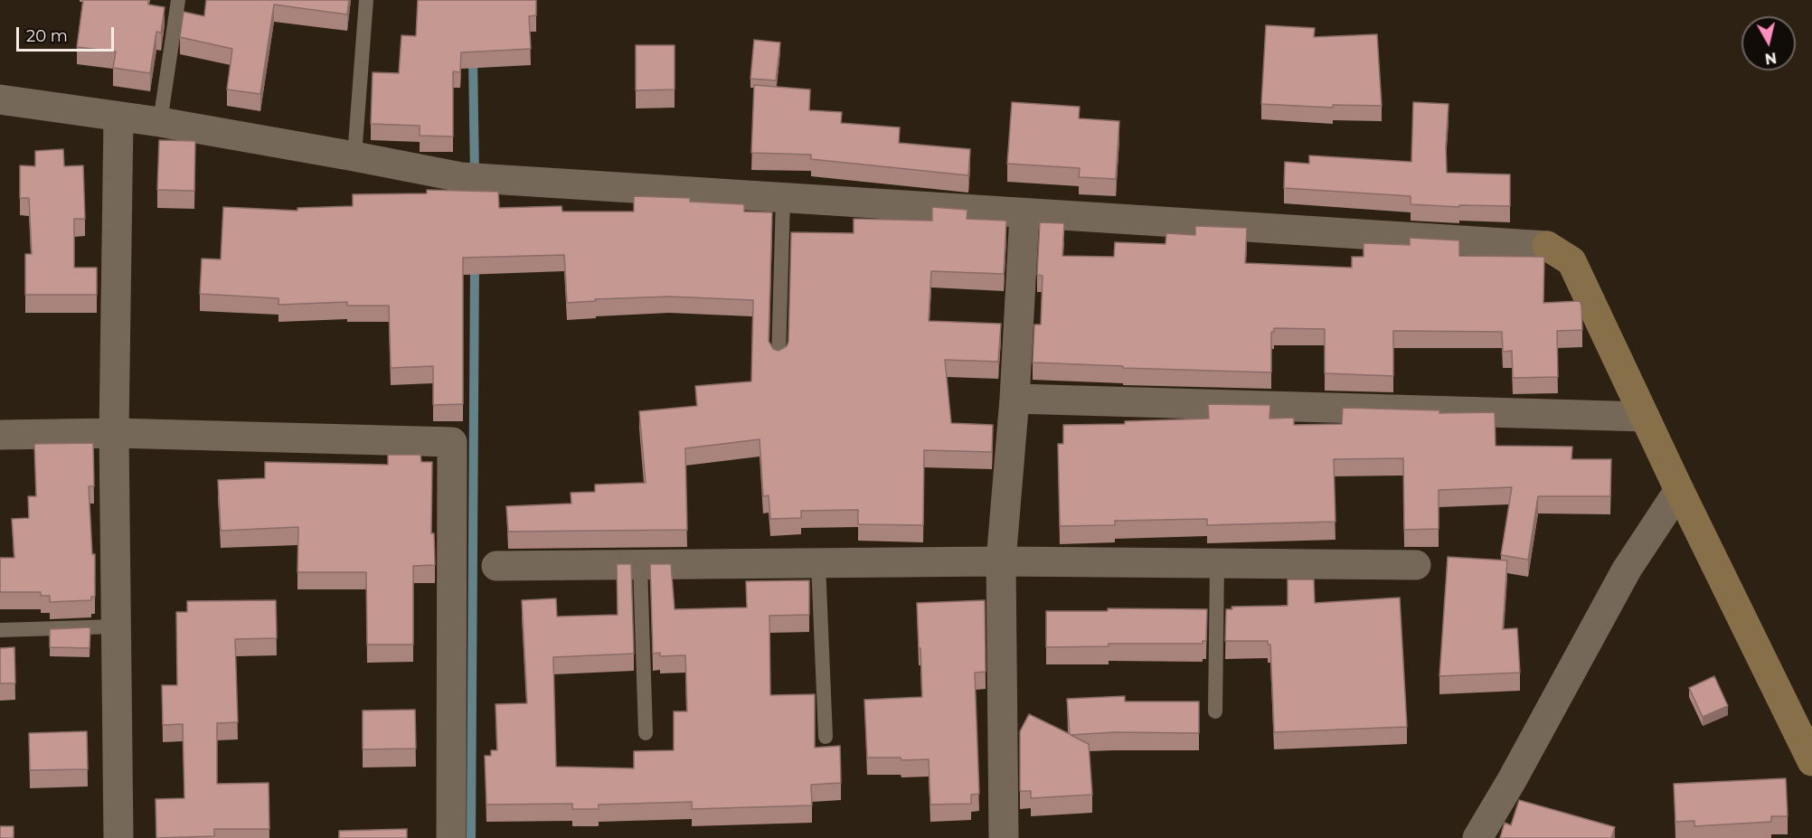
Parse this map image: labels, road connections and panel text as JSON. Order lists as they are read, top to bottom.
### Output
{
  "scale_bar": "20 m",
  "north": "bottom"
}
